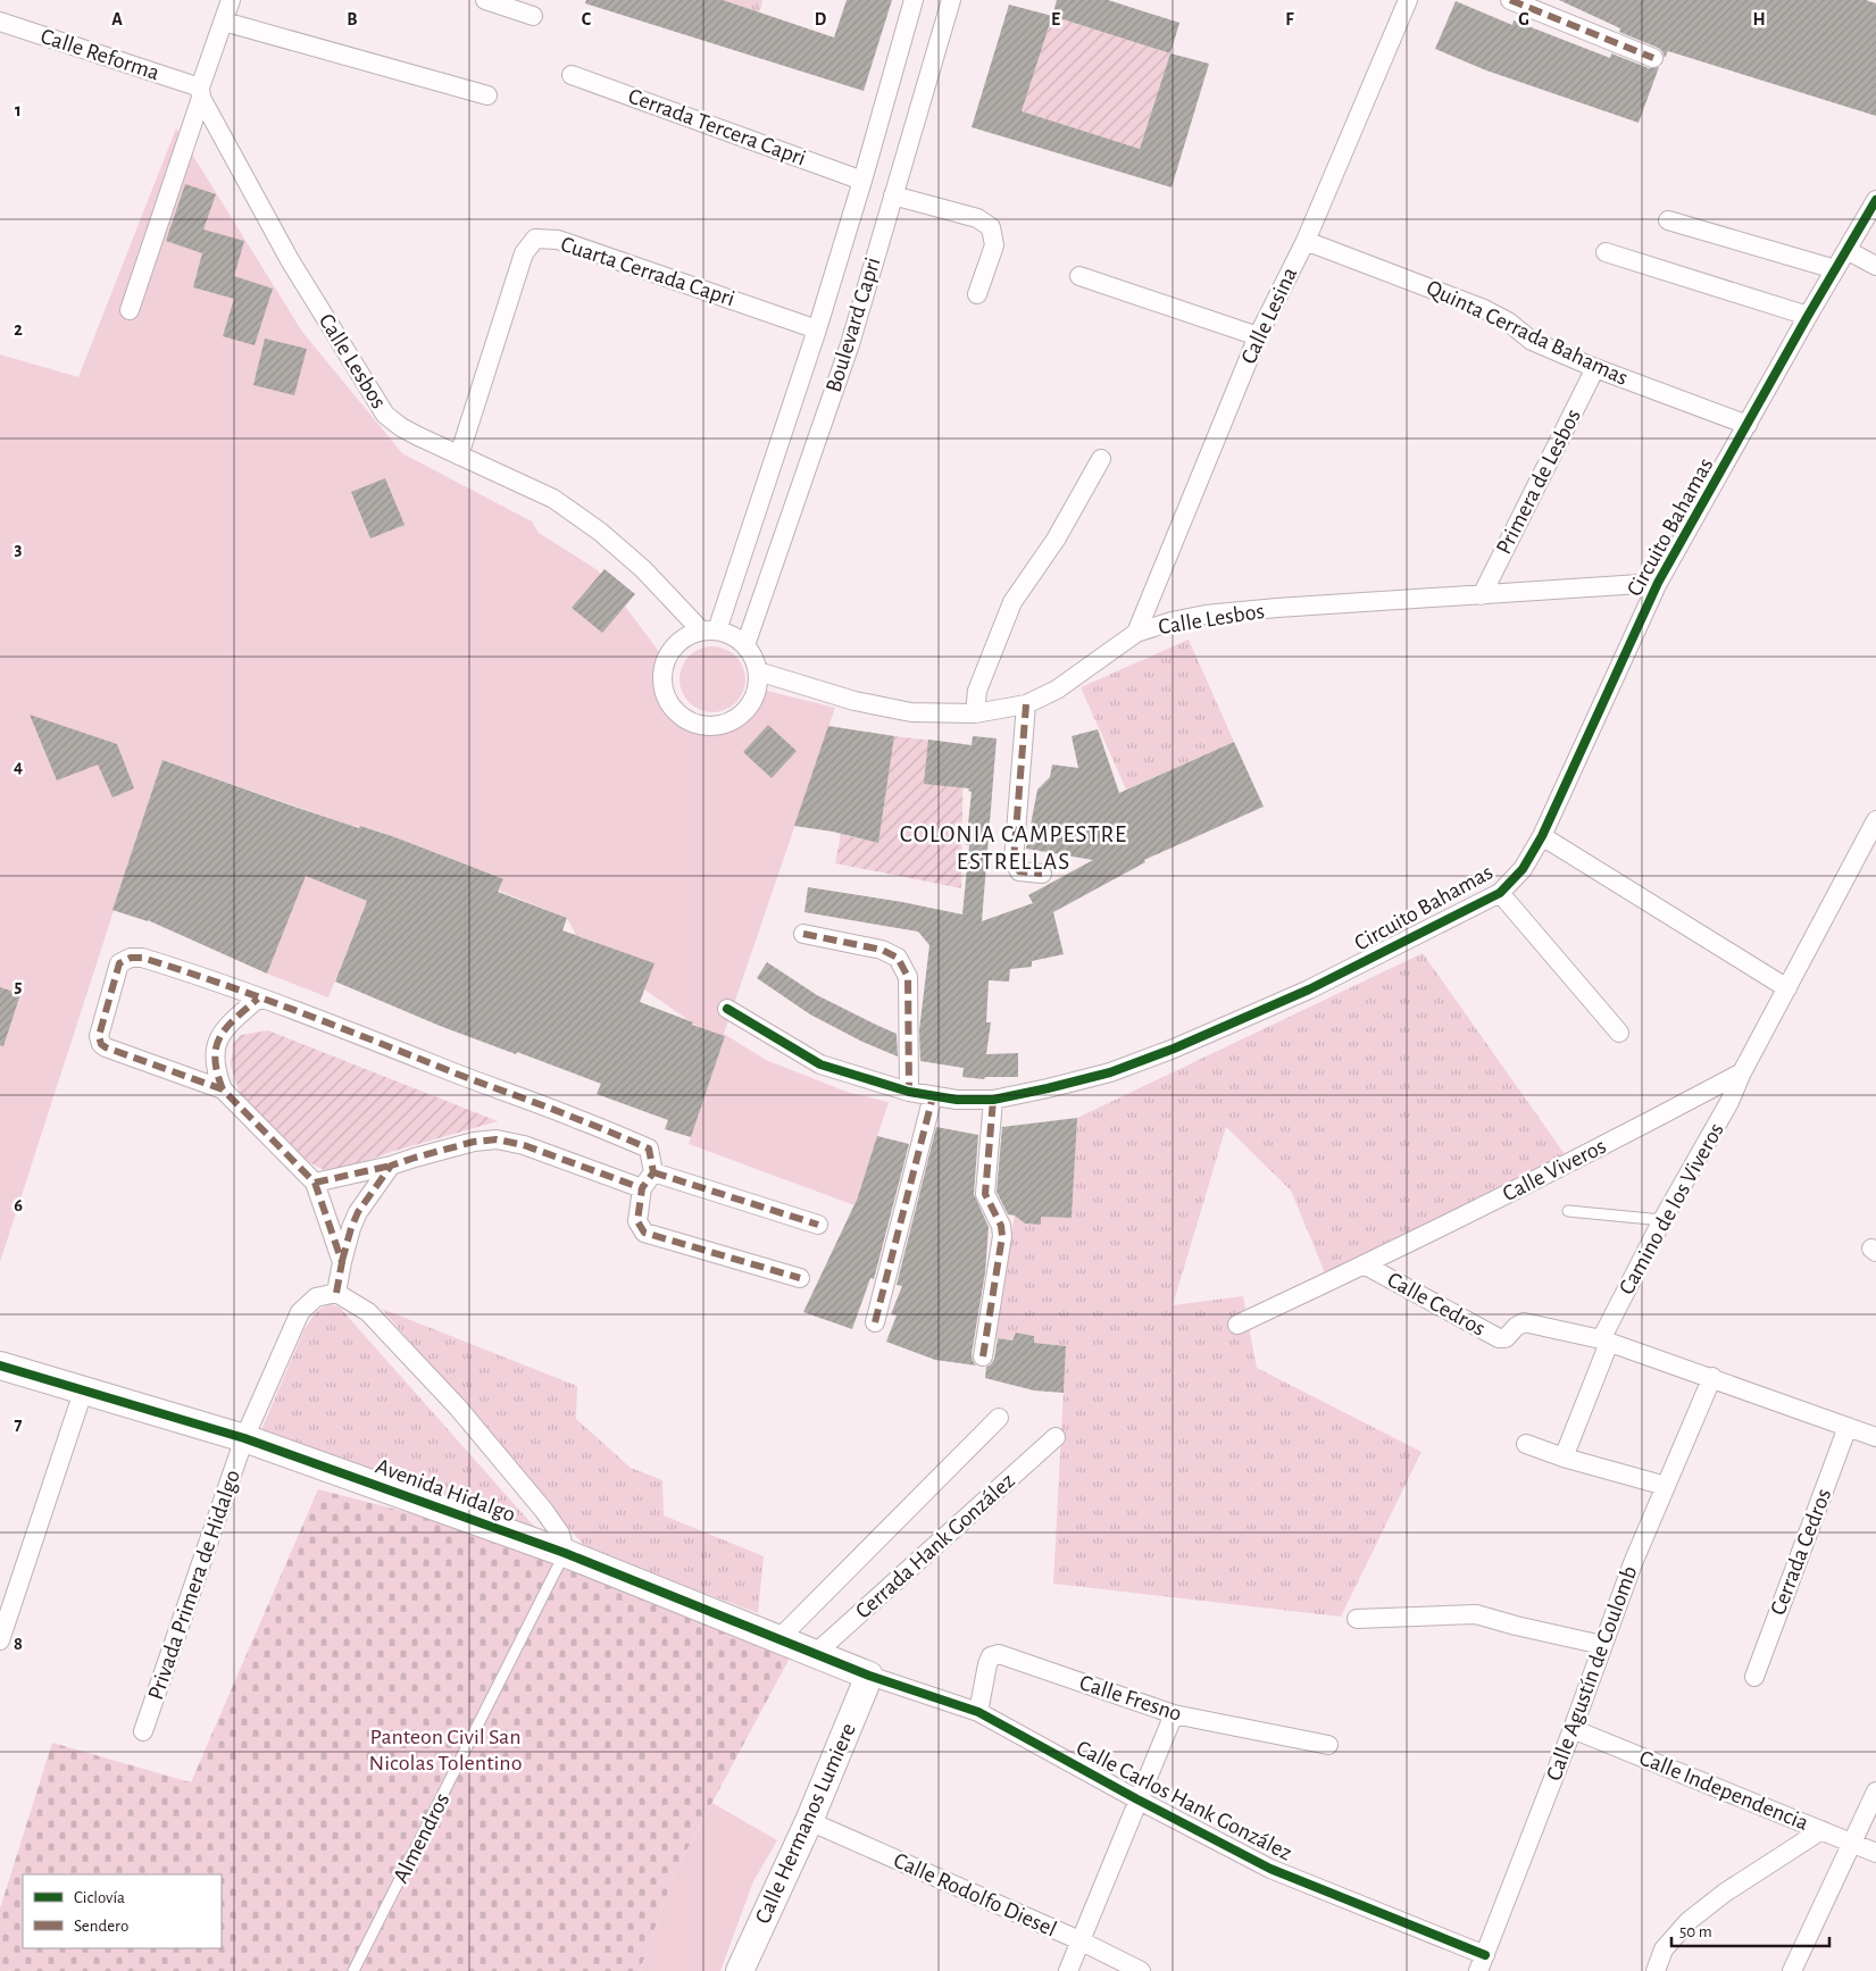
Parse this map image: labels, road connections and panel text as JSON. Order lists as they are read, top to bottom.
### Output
{
  "streets": {
    "street": [
      "Calle Reforma",
      "Cerrada Tercera Capri",
      "Cuarta Cerrada Capri",
      "Calle Lesina",
      "Boulevard Capri",
      "Quinta Cerrada Bahamas",
      "Calle Lesbos",
      "Primera de Lesbos",
      "Circuito Bahamas",
      "Calle Viveros",
      "Camino de los Viveros",
      "Calle Cedros",
      "Avenida Hidalgo",
      "Cerrada Hank González",
      "Cerrada Cedros",
      "Privada Primera de Hidalgo",
      "Calle Agustín de Coulomb",
      "Calle Fresno",
      "Calle Independencia",
      "Calle Carlos Hank González",
      "Calle Hermanos Lumiere",
      "Calle Rodolfo Diesel"
    ],
    "lane": ["Almendros"]
  },
  "crossings": [
    ["Calle Reforma", "Calle Lesbos"],
    ["Cerrada Tercera Capri", "Boulevard Capri"],
    ["Cuarta Cerrada Capri", "Boulevard Capri"],
    ["Cuarta Cerrada Capri", "Calle Lesbos"],
    ["Calle Lesina", "Quinta Cerrada Bahamas"],
    ["Calle Lesina", "Calle Lesbos"],
    ["Boulevard Capri", "Calle Lesbos"],
    ["Quinta Cerrada Bahamas", "Primera de Lesbos"],
    ["Quinta Cerrada Bahamas", "Circuito Bahamas"],
    ["Calle Lesbos", "Primera de Lesbos"],
    ["Calle Lesbos", "Circuito Bahamas"],
    ["Calle Viveros", "Camino de los Viveros"],
    ["Calle Viveros", "Calle Cedros"],
    ["Camino de los Viveros", "Calle Cedros"],
    ["Avenida Hidalgo", "Cerrada Hank González"],
    ["Avenida Hidalgo", "Privada Primera de Hidalgo"],
    ["Avenida Hidalgo", "Calle Carlos Hank González"],
    ["Avenida Hidalgo", "Calle Hermanos Lumiere"],
    ["Avenida Hidalgo", "Almendros"],
    ["Calle Agustín de Coulomb", "Calle Independencia"],
    ["Calle Agustín de Coulomb", "Calle Carlos Hank González"],
    ["Calle Fresno", "Calle Carlos Hank González"],
    ["Calle Carlos Hank González", "Calle Hermanos Lumiere"],
    ["Calle Hermanos Lumiere", "Calle Rodolfo Diesel"]
  ],
  "districts": ["COLONIA CAMPESTRE ESTRELLAS"],
  "parks": ["Panteon Civil San Nicolas Tolentino"],
  "legend": ["Ciclovía", "Sendero"],
  "scale_bar": "50 m",
  "grid": {
    "columns": [
      "A",
      "B",
      "C",
      "D",
      "E",
      "F",
      "G",
      "H"
    ],
    "rows": [
      "1",
      "2",
      "3",
      "4",
      "5",
      "6",
      "7",
      "8"
    ]
  }
}
